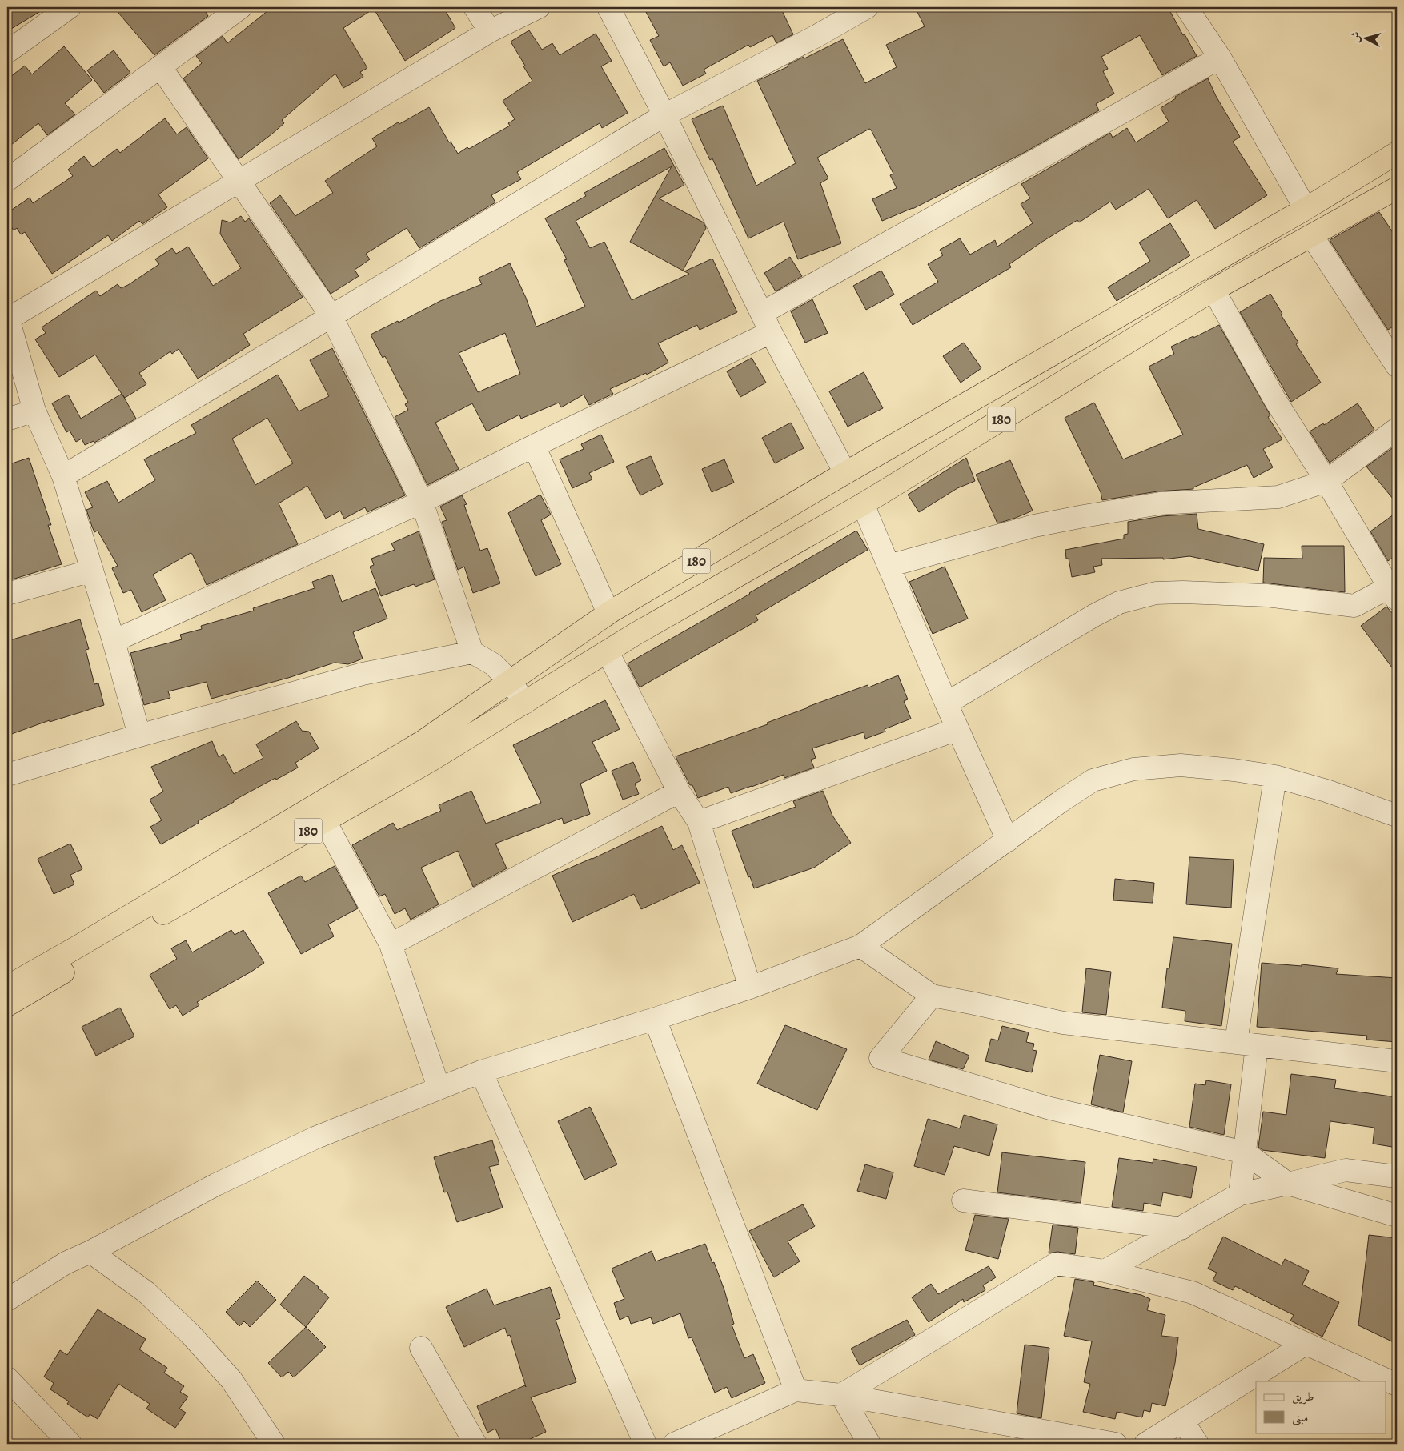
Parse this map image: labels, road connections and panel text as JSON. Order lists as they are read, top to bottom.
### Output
{
  "streets": {
    "highway": ["180"]
  },
  "legend": ["طريق", "مبنى"],
  "north": "left"
}
